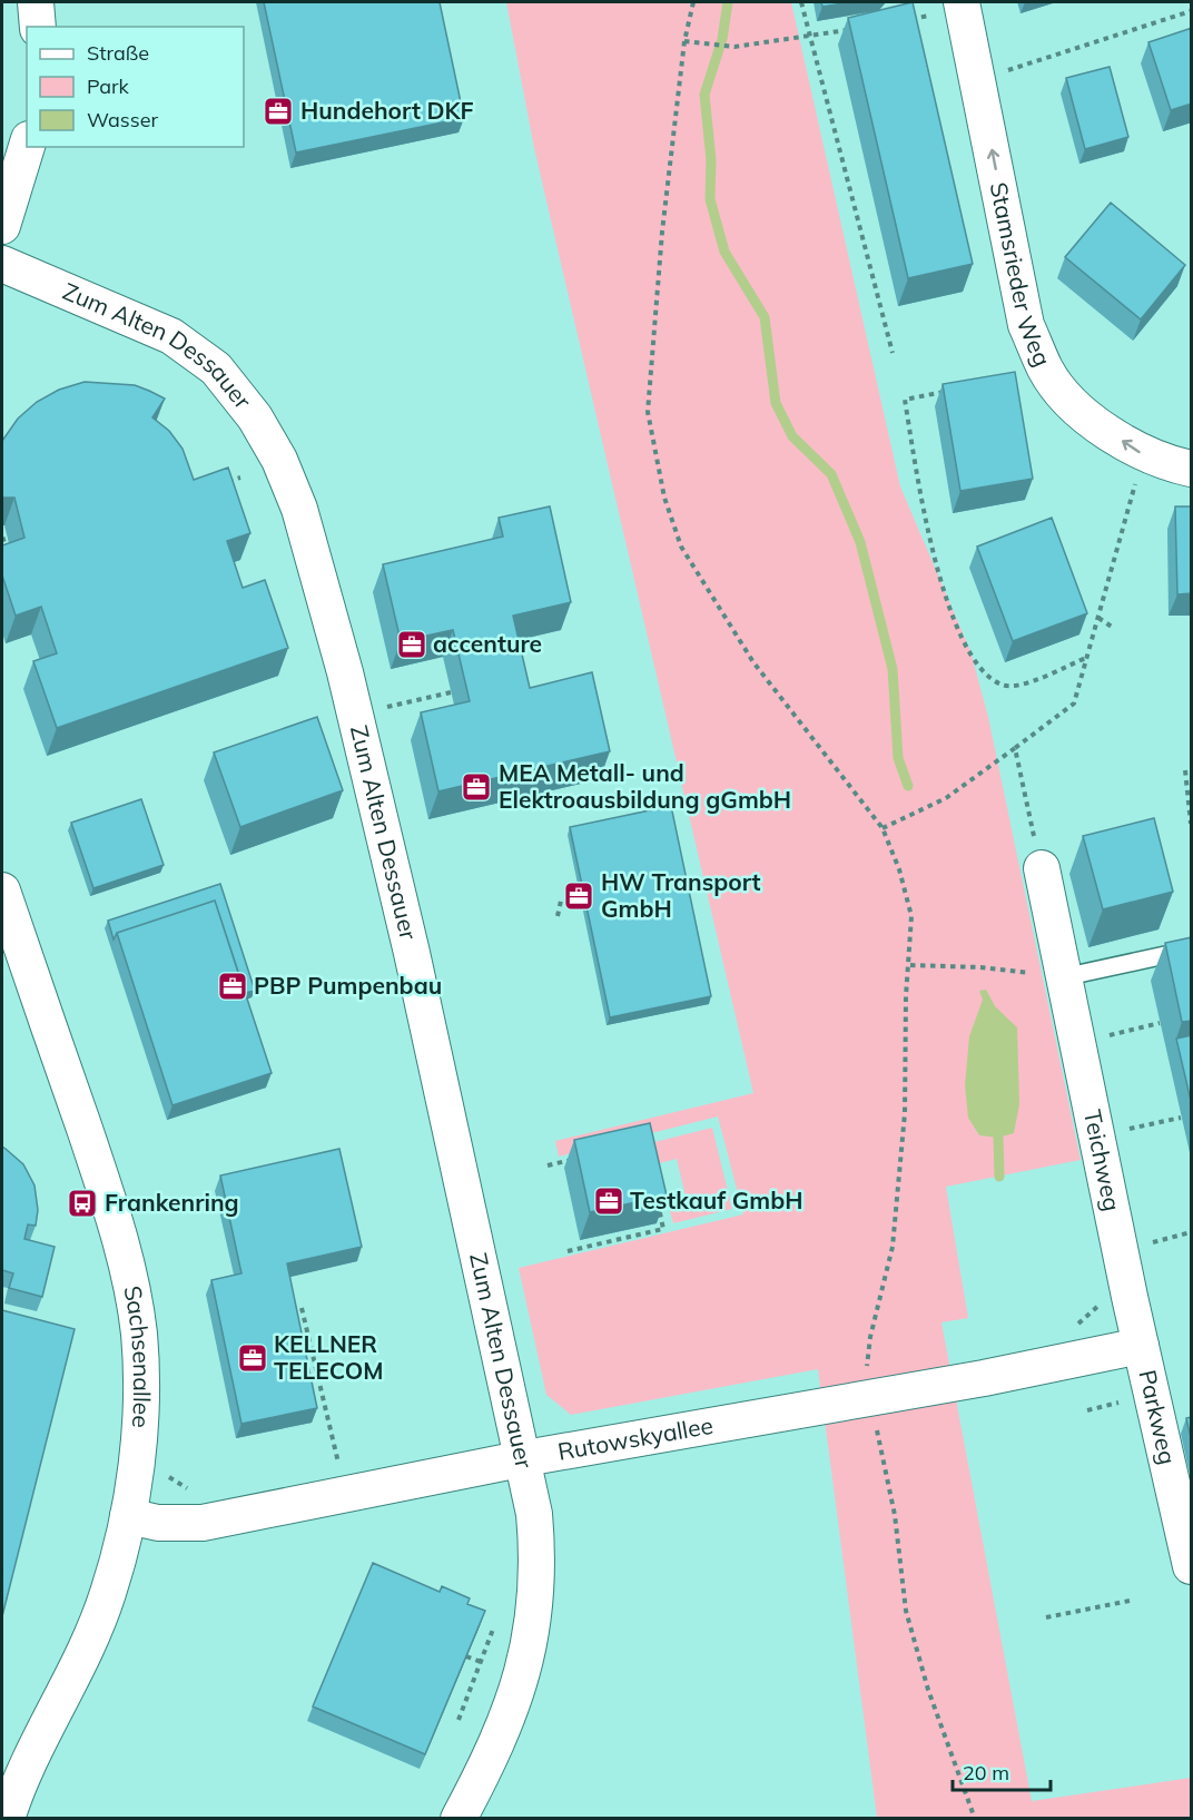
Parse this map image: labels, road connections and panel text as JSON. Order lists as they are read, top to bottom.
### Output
{
  "streets": {
    "street": [
      "Stamsrieder Weg",
      "Zum Alten Dessauer",
      "Teichweg",
      "Sachsenallee",
      "Parkweg",
      "Rutowskyallee"
    ]
  },
  "crossings": [
    ["Zum Alten Dessauer", "Rutowskyallee"],
    ["Teichweg", "Parkweg"],
    ["Teichweg", "Rutowskyallee"],
    ["Sachsenallee", "Rutowskyallee"],
    ["Parkweg", "Rutowskyallee"]
  ],
  "one_way": ["Stamsrieder Weg"],
  "places": {
    "office": [
      "Hundehort DKF",
      "accenture",
      "MEA Metall- und Elektroausbildung gGmbH",
      "HW Transport GmbH",
      "PBP Pumpenbau",
      "Testkauf GmbH",
      "KELLNER TELECOM"
    ],
    "bus stop": ["Frankenring"]
  },
  "legend": ["Straße", "Park", "Wasser"],
  "scale_bar": "20 m"
}
